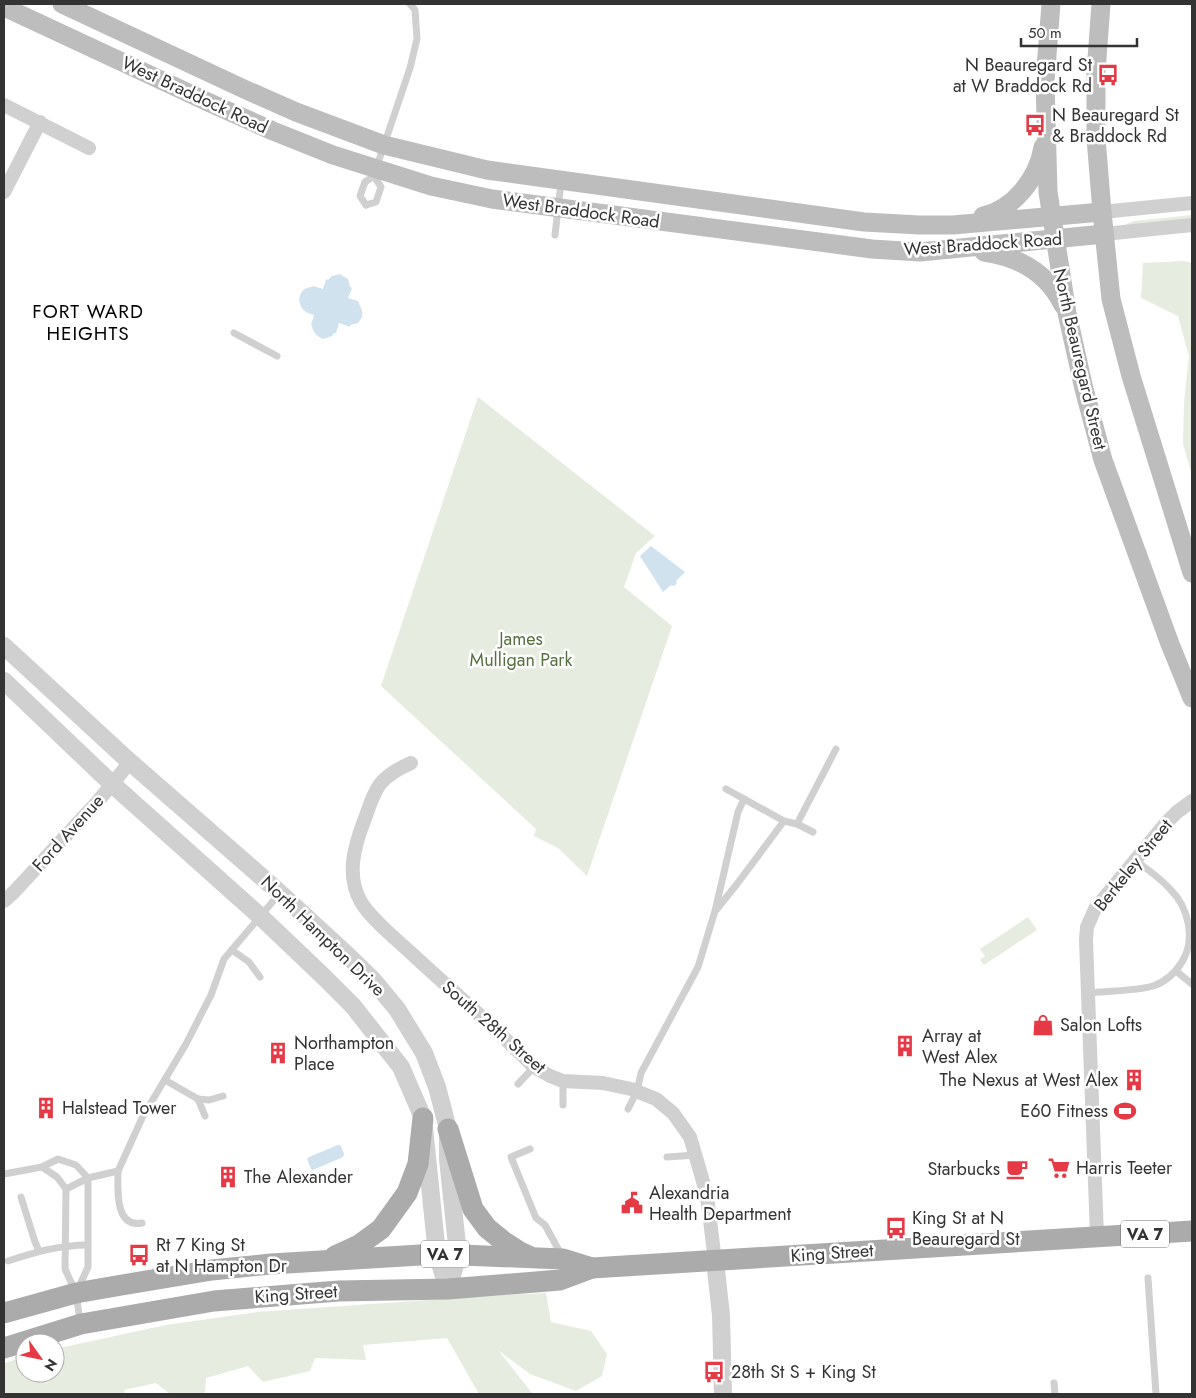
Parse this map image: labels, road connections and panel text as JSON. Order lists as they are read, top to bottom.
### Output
{
  "streets": {
    "main road": [
      "West Braddock Road",
      "North Beauregard Street",
      "VA 7",
      "King Street"
    ],
    "street": [
      "Ford Avenue",
      "Berkeley Street",
      "North Hampton Drive",
      "South 28th Street"
    ]
  },
  "crossings": [
    ["West Braddock Road", "North Beauregard Street"],
    ["Ford Avenue", "North Hampton Drive"],
    ["Berkeley Street", "King Street"],
    ["North Hampton Drive", "King Street"],
    ["South 28th Street", "King Street"]
  ],
  "districts": ["FORT WARD HEIGHTS"],
  "parks": ["James Mulligan Park"],
  "places": {
    "bus stop": [
      "N Beauregard St at W Braddock Rd",
      "N Beauregard St & Braddock Rd",
      "King St at N Beauregard St",
      "Rt 7 King St at N Hampton Dr",
      "28th St S + King St"
    ],
    "shop": ["Salon Lofts"],
    "building": [
      "Array at West Alex",
      "Northampton Place",
      "The Nexus at West Alex",
      "Halstead Tower",
      "The Alexander"
    ],
    "sports": ["E60 Fitness"],
    "supermarket": ["Harris Teeter"],
    "cafe": ["Starbucks"],
    "public building": ["Alexandria Health Department"]
  },
  "scale_bar": "50 m",
  "north": "bottom right"
}
